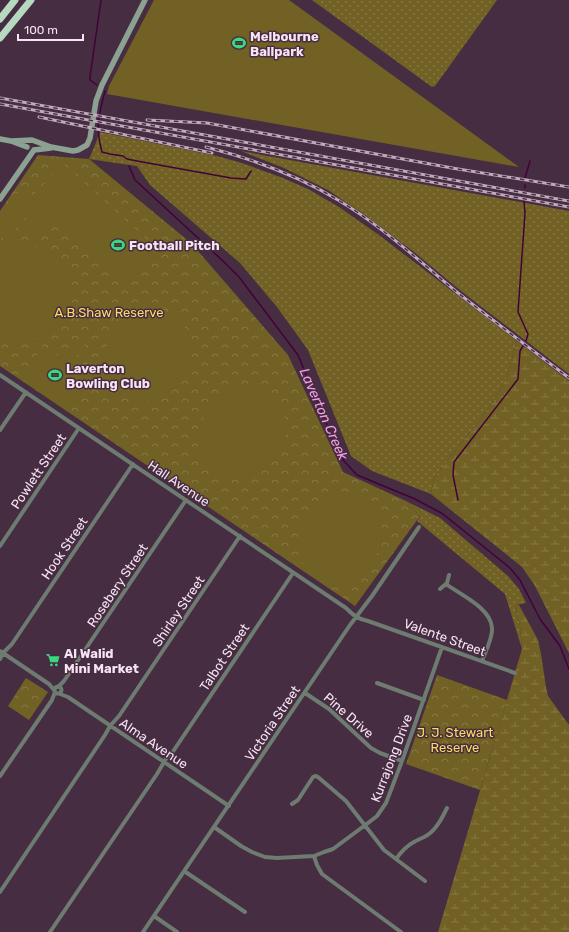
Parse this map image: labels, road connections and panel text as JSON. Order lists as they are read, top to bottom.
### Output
{
  "streets": {
    "street": [
      "Powlett Street",
      "Hall Avenue",
      "Hook Street",
      "Rosebery Street",
      "Shirley Street",
      "Valente Street",
      "Talbot Street",
      "Pine Drive",
      "Victoria Street",
      "Alma Avenue",
      "Kurrajong Drive"
    ]
  },
  "crossings": [
    ["Powlett Street", "Hall Avenue"],
    ["Hall Avenue", "Hook Street"],
    ["Hall Avenue", "Rosebery Street"],
    ["Hall Avenue", "Shirley Street"],
    ["Hall Avenue", "Valente Street"],
    ["Hall Avenue", "Talbot Street"],
    ["Hall Avenue", "Victoria Street"],
    ["Hook Street", "Alma Avenue"],
    ["Rosebery Street", "Alma Avenue"],
    ["Shirley Street", "Alma Avenue"],
    ["Valente Street", "Victoria Street"],
    ["Valente Street", "Kurrajong Drive"],
    ["Talbot Street", "Alma Avenue"],
    ["Pine Drive", "Victoria Street"],
    ["Pine Drive", "Kurrajong Drive"],
    ["Victoria Street", "Alma Avenue"],
    ["Victoria Street", "Kurrajong Drive"]
  ],
  "water": ["Laverton Creek"],
  "parks": ["A.B.Shaw Reserve", "J. J. Stewart Reserve"],
  "places": {
    "sports": ["Melbourne Ballpark", "Football Pitch", "Laverton Bowling Club"],
    "supermarket": ["Al Walid Mini Market"]
  },
  "scale_bar": "100 m"
}
